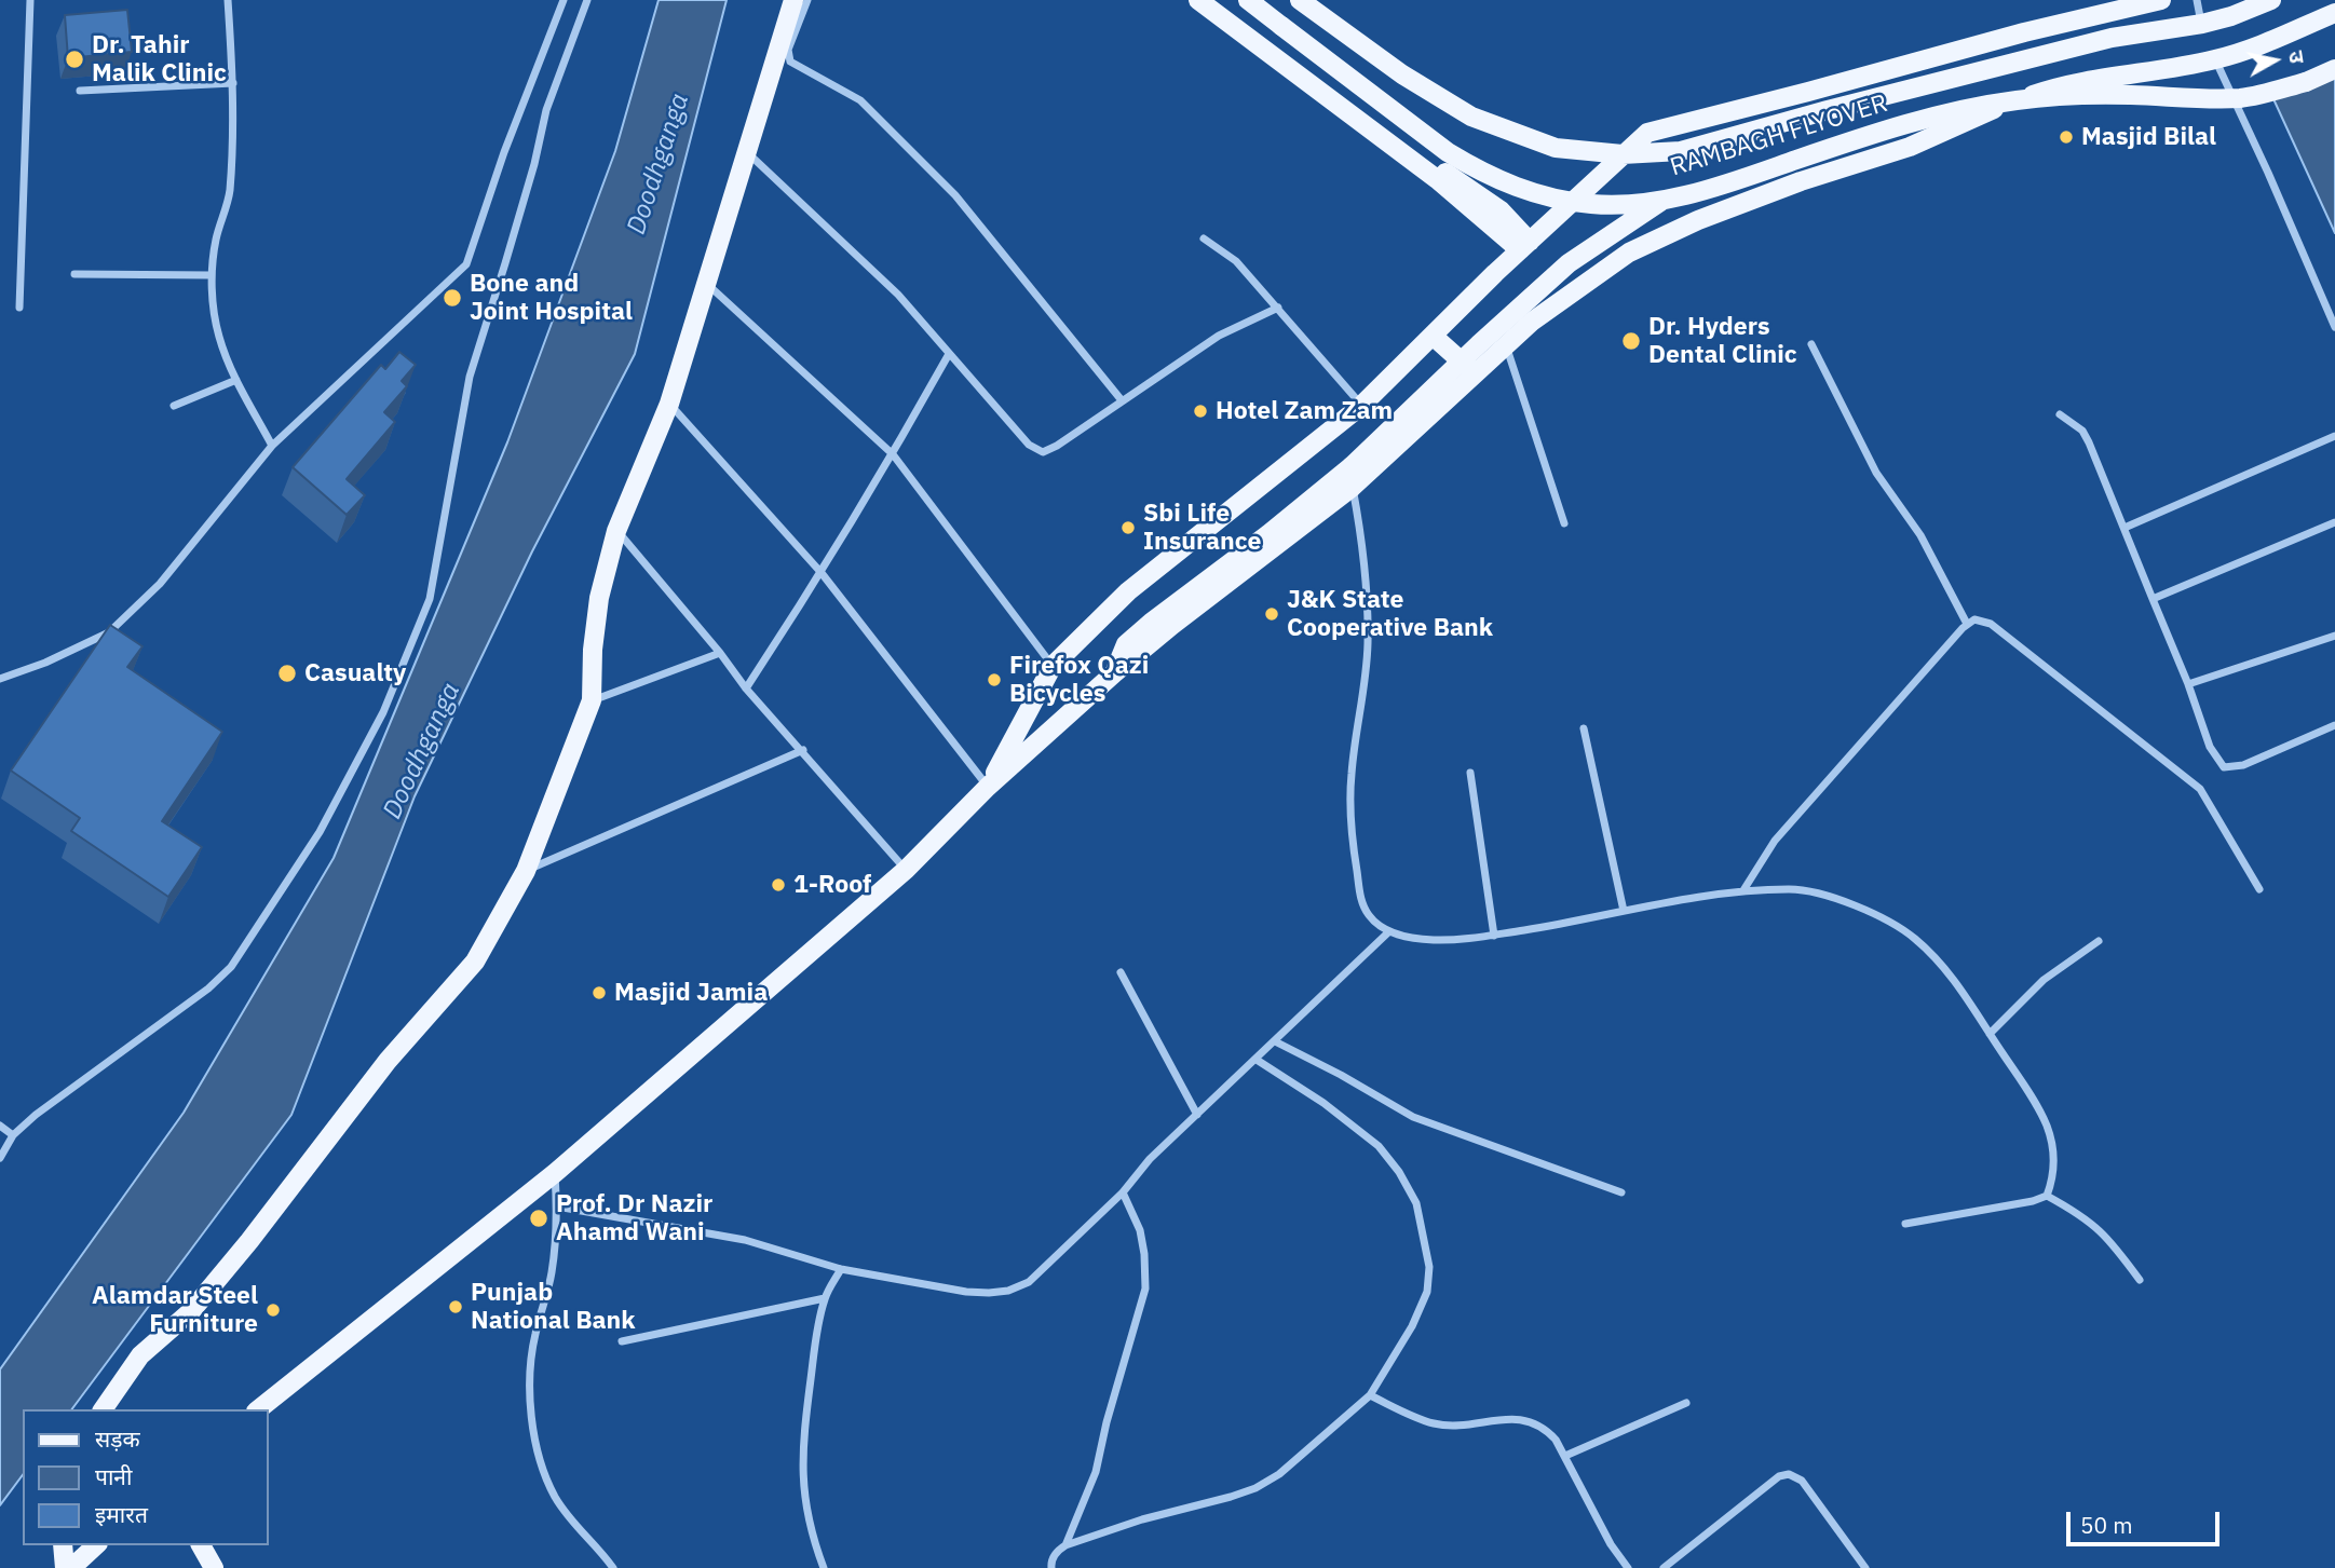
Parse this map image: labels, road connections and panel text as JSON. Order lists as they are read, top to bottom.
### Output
{
  "streets": {
    "main road": ["RAMBAGH FLYOVER"]
  },
  "water": ["Doodhganga"],
  "places": [
    "Dr. Tahir Malik Clinic",
    "Masjid Bilal",
    "Bone and Joint Hospital",
    "Dr. Hyders Dental Clinic",
    "Hotel Zam Zam",
    "Sbi Life Insurance",
    "J&K State Cooperative Bank",
    "Casualty",
    "Firefox Qazi Bicycles",
    "1-Roof",
    "Masjid Jamia",
    "Prof. Dr Nazir Ahamd Wani",
    "Punjab National Bank",
    "Alamdar Steel Furniture"
  ],
  "legend": ["सड़क", "पानी", "इमारत"],
  "scale_bar": "50 m",
  "north": "right"
}
